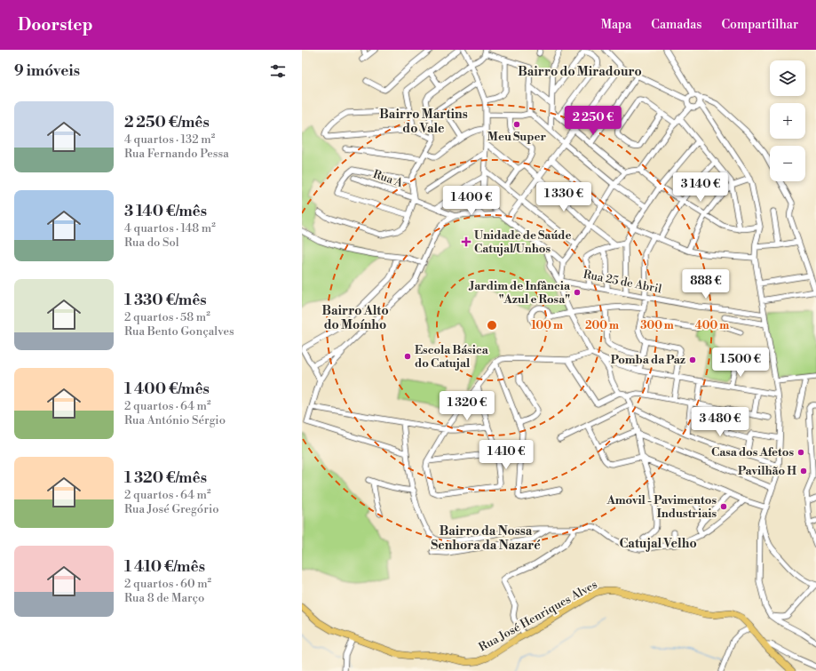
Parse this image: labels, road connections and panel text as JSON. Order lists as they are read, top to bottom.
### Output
{
  "streets": {
    "main road": ["Rua José Henriques Alves"],
    "street": ["Rua A", "Rua 25 de Abril"]
  },
  "districts": [
    "Bairro do Miradouro",
    "Bairro Martins do Vale",
    "Bairro Alto do Moínho",
    "Bairro da Nossa Senhora da Nazaré",
    "Catujal Velho"
  ],
  "places": {
    "other": [
      "Meu Super",
      "Jardim de Infância \"Azul e Rosa\"",
      "Escola Básica do Catujal",
      "Pomba da Paz",
      "Casa dos Afetos",
      "Pavilhão H",
      "Amovil - Pavimentos Industriais"
    ],
    "health": ["Unidade de Saúde Catujal/Unhos"]
  },
  "page": {
    "header": "Doorstep",
    "nav": ["Mapa", "Camadas", "Compartilhar"],
    "heading": "9 imóveis",
    "map_buttons": ["+", "−"],
    "list": [
      {
        "name": "2 250 €/mês",
        "note": "4 quartos · 132 m² · Rua Fernando Pessa"
      },
      {
        "name": "3 140 €/mês",
        "note": "4 quartos · 148 m² · Rua do Sol"
      },
      {
        "name": "1 330 €/mês",
        "note": "2 quartos · 58 m² · Rua Bento Gonçalves"
      },
      {
        "name": "1 400 €/mês",
        "note": "2 quartos · 64 m² · Rua António Sérgio"
      },
      {
        "name": "1 320 €/mês",
        "note": "2 quartos · 64 m² · Rua José Gregório"
      },
      {
        "name": "1 410 €/mês",
        "note": "2 quartos · 60 m² · Rua 8 de Março"
      }
    ],
    "price": [
      "2 250 €",
      "3 140 €",
      "1 330 €",
      "1 400 €",
      "888 €",
      "1 500 €",
      "1 320 €",
      "3 480 €",
      "1 410 €"
    ]
  },
  "rings": [
    "100 m",
    "200 m",
    "300 m",
    "400 m"
  ]
}
